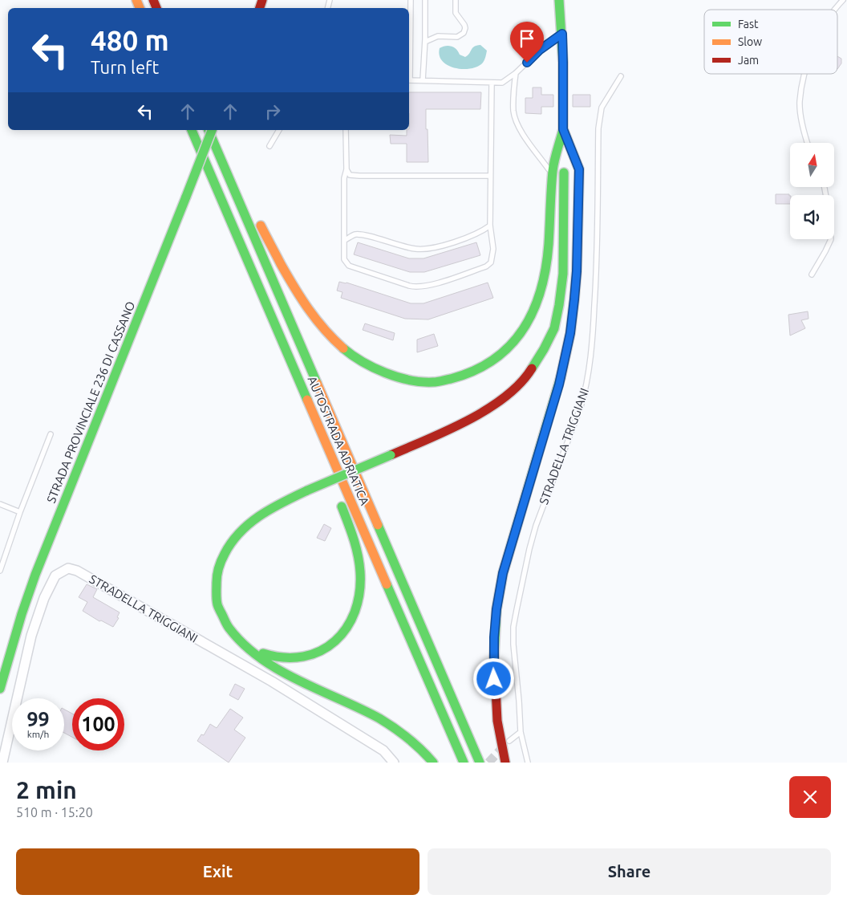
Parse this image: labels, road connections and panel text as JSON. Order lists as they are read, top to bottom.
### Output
{
  "streets": {
    "highway": ["STRADA PROVINCIALE 236 DI CASSANO", "AUTOSTRADA ADRIATICA"],
    "street": ["STRADELLA TRIGGIANI"]
  },
  "legend": ["Fast", "Slow", "Jam"],
  "north": "top",
  "page": {
    "turn": ["480 m", "Turn left"],
    "speed": "99 km/h",
    "limit": "100",
    "heading": ["2 min", "510 m · 15:20"],
    "buttons": ["Exit", "Share"]
  }
}
